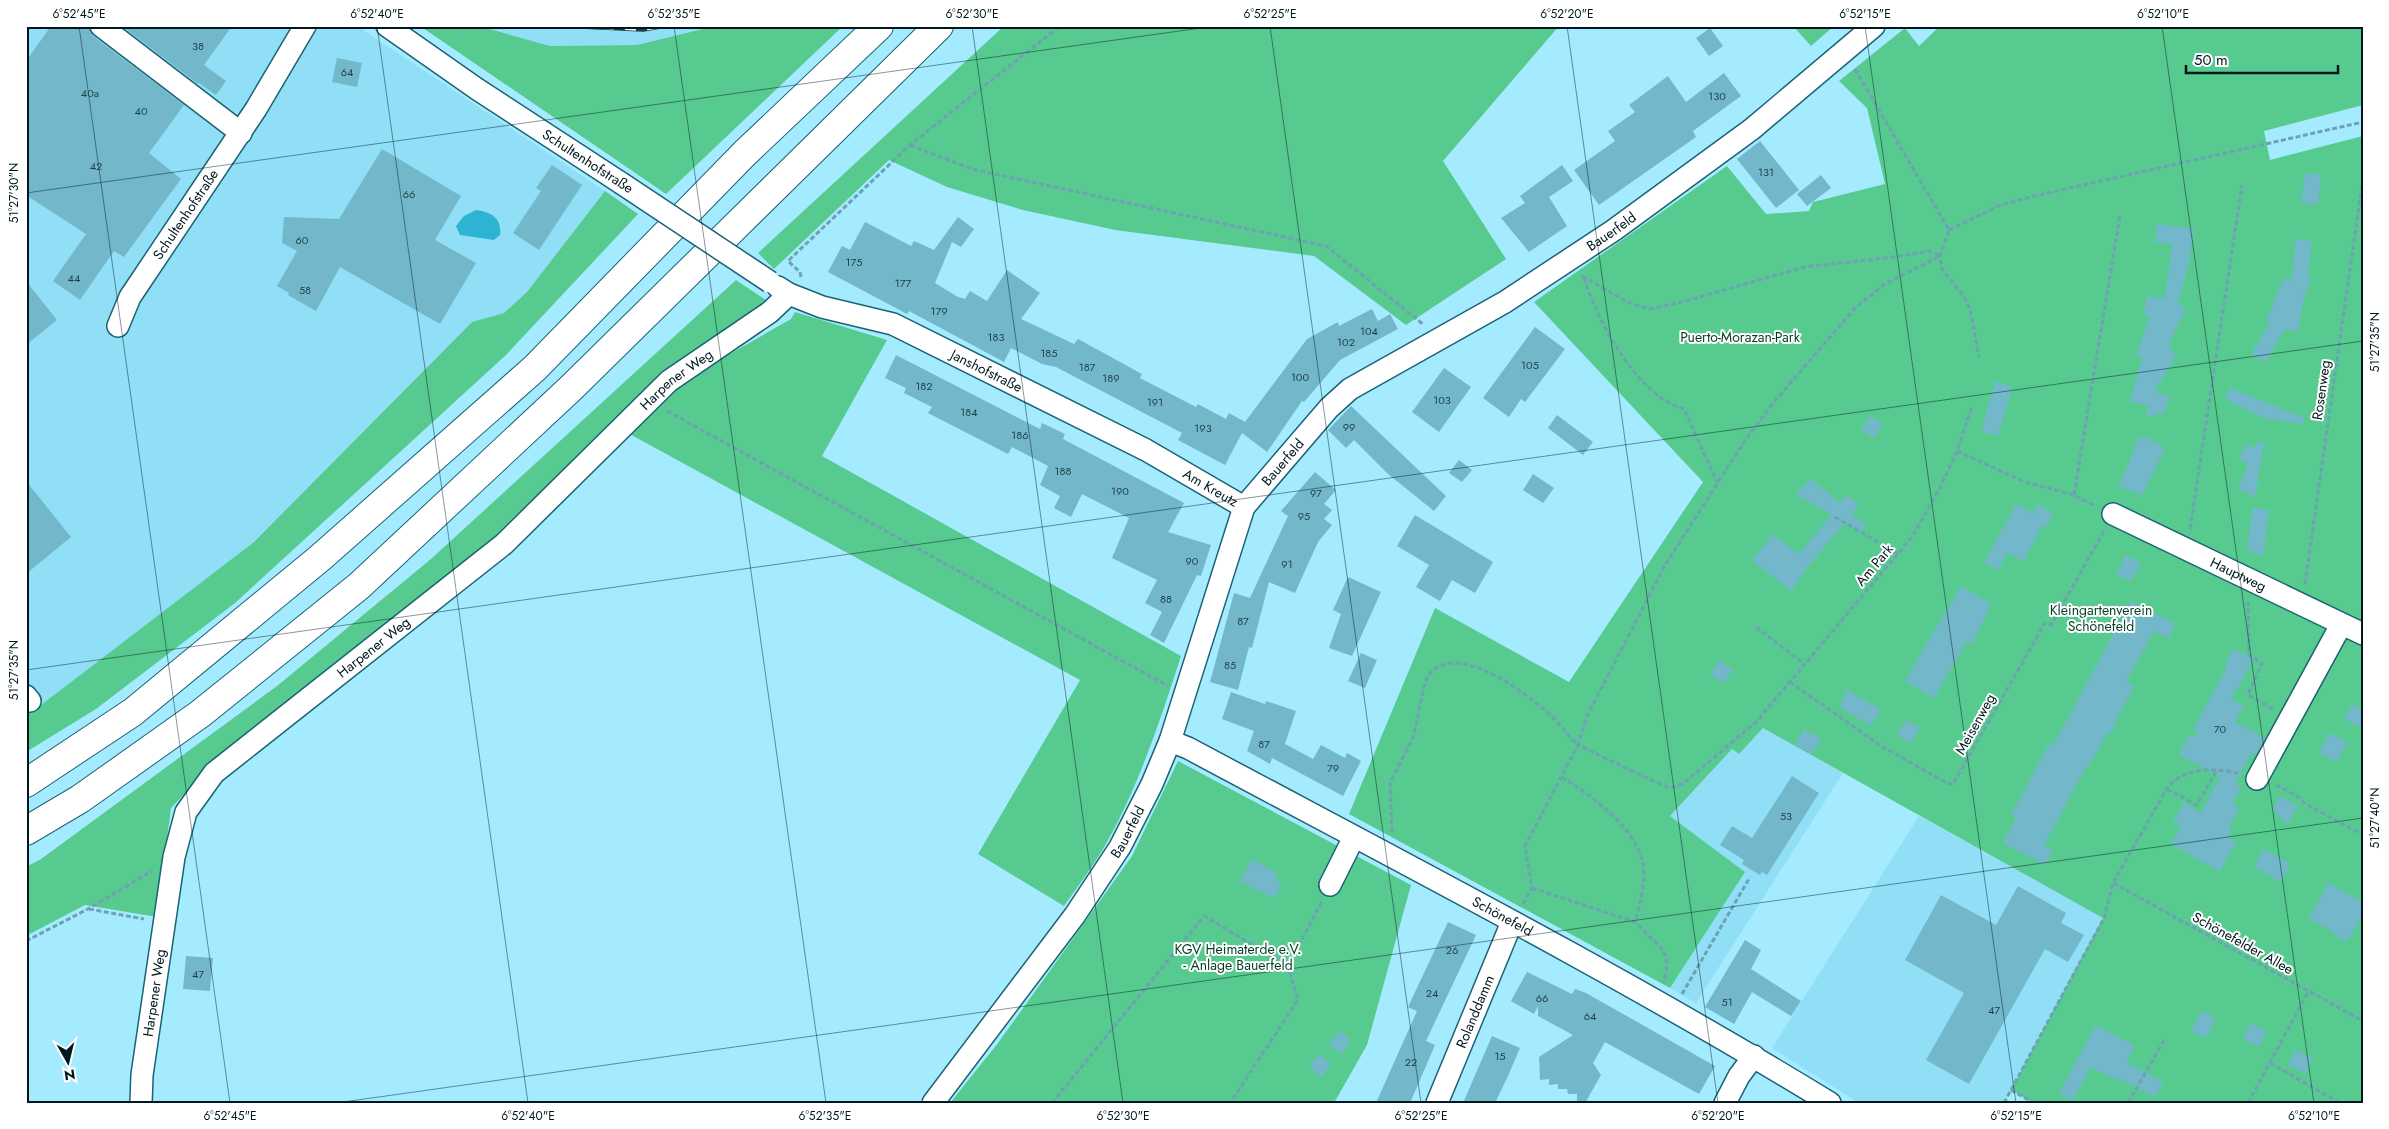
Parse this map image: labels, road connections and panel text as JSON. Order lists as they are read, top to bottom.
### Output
{
  "streets": {
    "street": [
      "Schultenhofstraße",
      "Bauerfeld",
      "Janshofstraße",
      "Harpener Weg",
      "Am Kreutz",
      "Hauptweg",
      "Schönefeld",
      "Rolanddamm"
    ],
    "path": [
      "Rosenweg",
      "Am Park",
      "Meisenweg",
      "Schönefelder Allee"
    ]
  },
  "crossings": [
    ["Schultenhofstraße", "Janshofstraße"],
    ["Schultenhofstraße", "Harpener Weg"],
    ["Bauerfeld", "Am Kreutz"],
    ["Bauerfeld", "Schönefeld"],
    ["Janshofstraße", "Harpener Weg"],
    ["Janshofstraße", "Am Kreutz"],
    ["Rosenweg", "Hauptweg"],
    ["Am Park", "Meisenweg"],
    ["Hauptweg", "Meisenweg"],
    ["Schönefeld", "Rolanddamm"]
  ],
  "parks": ["Puerto-Morazan-Park", "Kleingartenverein Schönefeld", "KGV Heimaterde e.V. - Anlage Bauerfeld"],
  "house_numbers": [
    "38",
    "64",
    "40a",
    "130",
    "40",
    "42",
    "131",
    "66",
    "60",
    "175",
    "44",
    "177",
    "58",
    "179",
    "104",
    "183",
    "102",
    "185",
    "105",
    "187",
    "100",
    "189",
    "182",
    "103",
    "191",
    "184",
    "99",
    "193",
    "186",
    "188",
    "190",
    "97",
    "95",
    "90",
    "91",
    "88",
    "87",
    "85",
    "70",
    "87",
    "79",
    "53",
    "26",
    "47",
    "24",
    "66",
    "51",
    "47",
    "64",
    "15",
    "22"
  ],
  "scale_bar": "50 m",
  "north": "bottom",
  "coordinates": [
    "6°52'45\"E",
    "6°52'40\"E",
    "6°52'35\"E",
    "6°52'30\"E",
    "6°52'25\"E",
    "6°52'20\"E",
    "6°52'15\"E",
    "6°52'10\"E",
    "51°27'30\"N",
    "51°27'35\"N",
    "51°27'40\"N"
  ]
}
